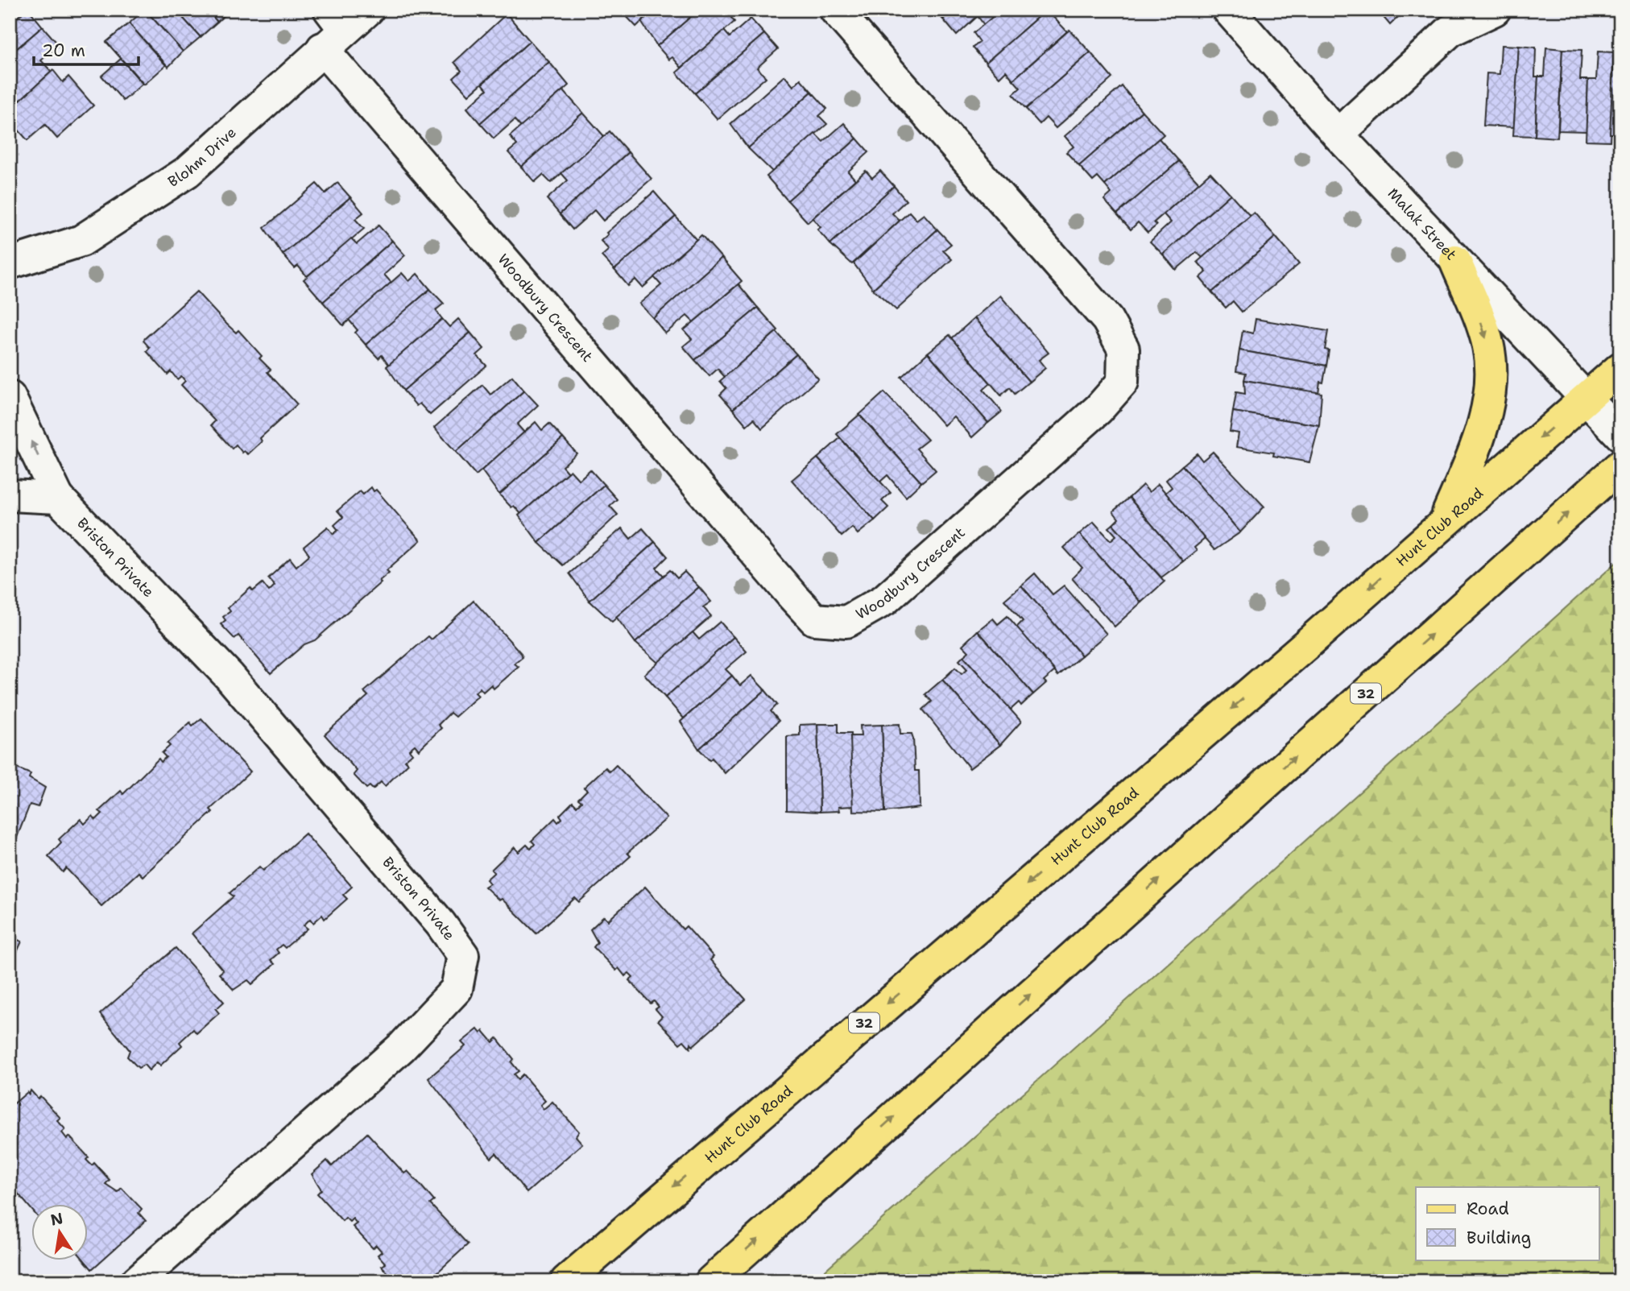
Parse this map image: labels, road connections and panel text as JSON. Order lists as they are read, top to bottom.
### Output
{
  "streets": {
    "main road": ["Hunt Club Road", "32"],
    "street": [
      "Blohm Drive",
      "Malak Street",
      "Woodbury Crescent",
      "Briston Private"
    ]
  },
  "crossings": [
    ["Blohm Drive", "Woodbury Crescent"],
    ["Malak Street", "Hunt Club Road"]
  ],
  "legend": ["Road", "Building"],
  "scale_bar": "20 m",
  "north": "top"
}
